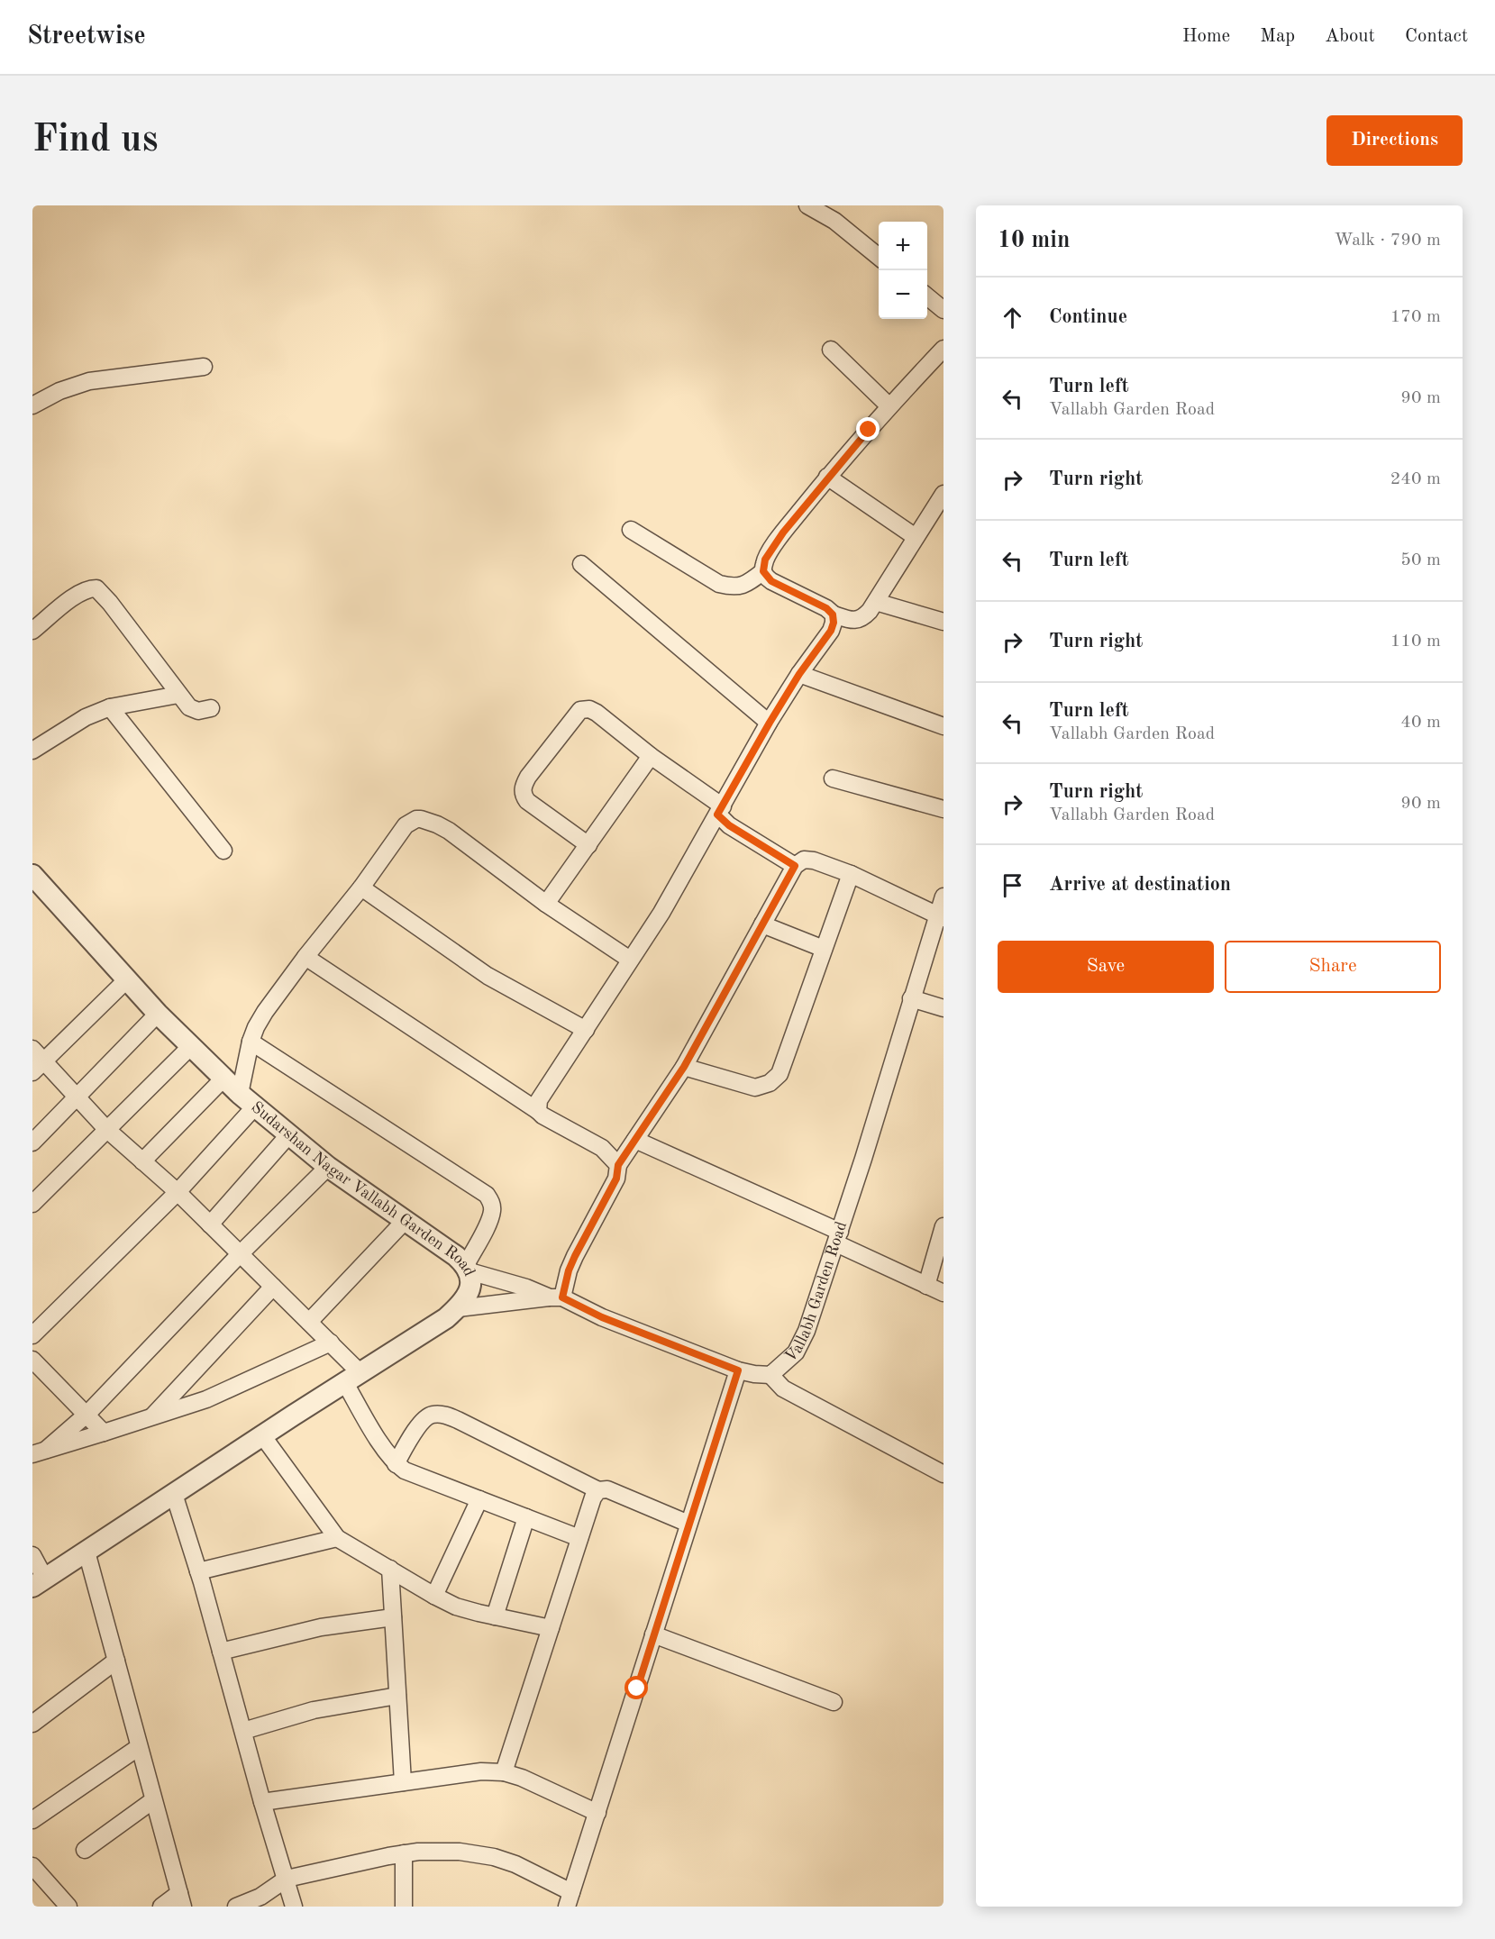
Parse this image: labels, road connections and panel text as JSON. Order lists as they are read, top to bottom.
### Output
{
  "streets": {
    "street": ["Sudarshan Nagar Vallabh Garden Road", "Vallabh Garden Road"]
  },
  "crossings": [
    ["Sudarshan Nagar Vallabh Garden Road", "Vallabh Garden Road"]
  ],
  "page": {
    "header": "Streetwise",
    "nav": [
      "Home",
      "Map",
      "About",
      "Contact"
    ],
    "buttons": [
      "Directions",
      ["Save", "Share"]
    ],
    "title": "Find us",
    "heading": ["10 min", "Walk · 790 m"],
    "map_buttons": ["+", "−"],
    "list": [
      ["Continue", "170 m"],
      ["Turn left", "Vallabh Garden Road", "90 m"],
      ["Turn right", "240 m"],
      ["Turn left", "50 m"],
      ["Turn right", "110 m"],
      ["Turn left", "Vallabh Garden Road", "40 m"],
      ["Turn right", "Vallabh Garden Road", "90 m"],
      "Arrive at destination"
    ]
  }
}
